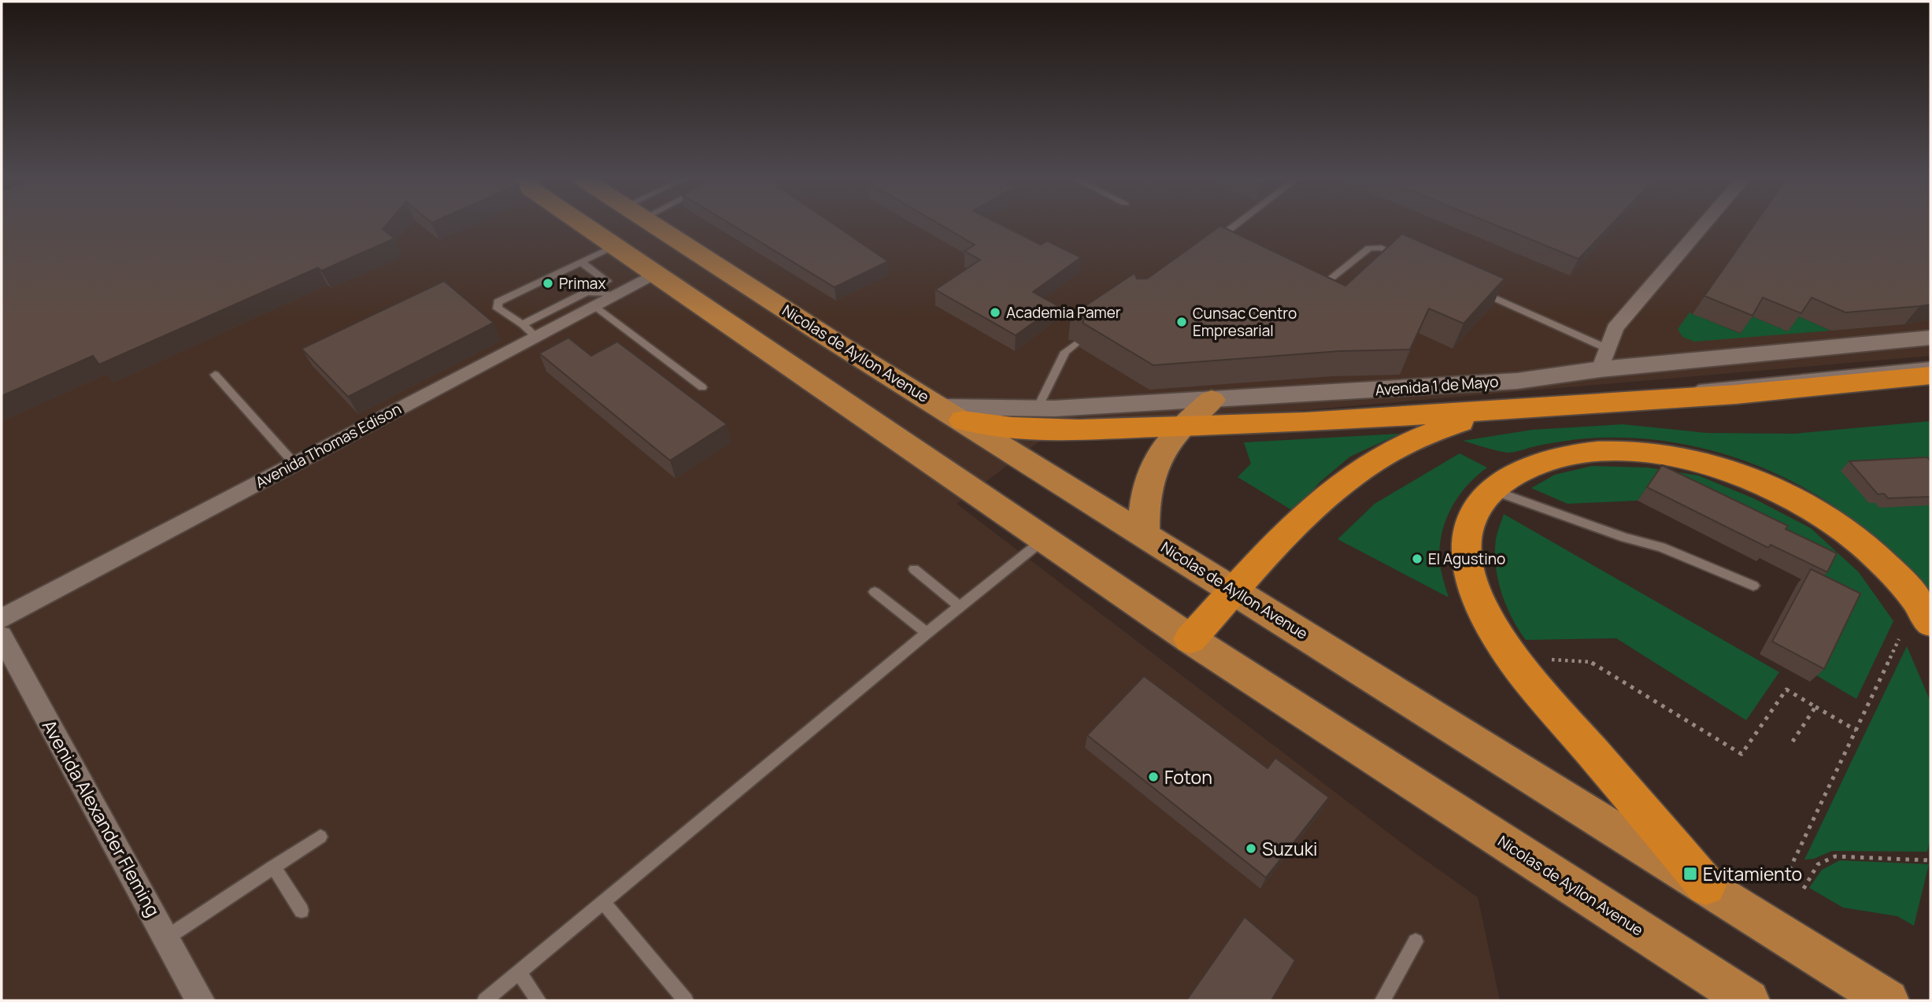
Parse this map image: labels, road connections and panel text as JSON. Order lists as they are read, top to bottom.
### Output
{
  "streets": {
    "main road": ["Nicolas de Ayllon Avenue"],
    "street": ["Avenida 1 de Mayo", "Avenida Thomas Edison", "Avenida Alexander Fleming"]
  },
  "crossings": [
    ["Nicolas de Ayllon Avenue", "Avenida 1 de Mayo"],
    ["Nicolas de Ayllon Avenue", "Avenida Thomas Edison"]
  ],
  "places": {
    "other": [
      "Primax",
      "Academia Pamer",
      "Cunsac Centro Empresarial",
      "El Agustino",
      "Foton",
      "Suzuki"
    ],
    "transit": ["Evitamiento"]
  }
}
